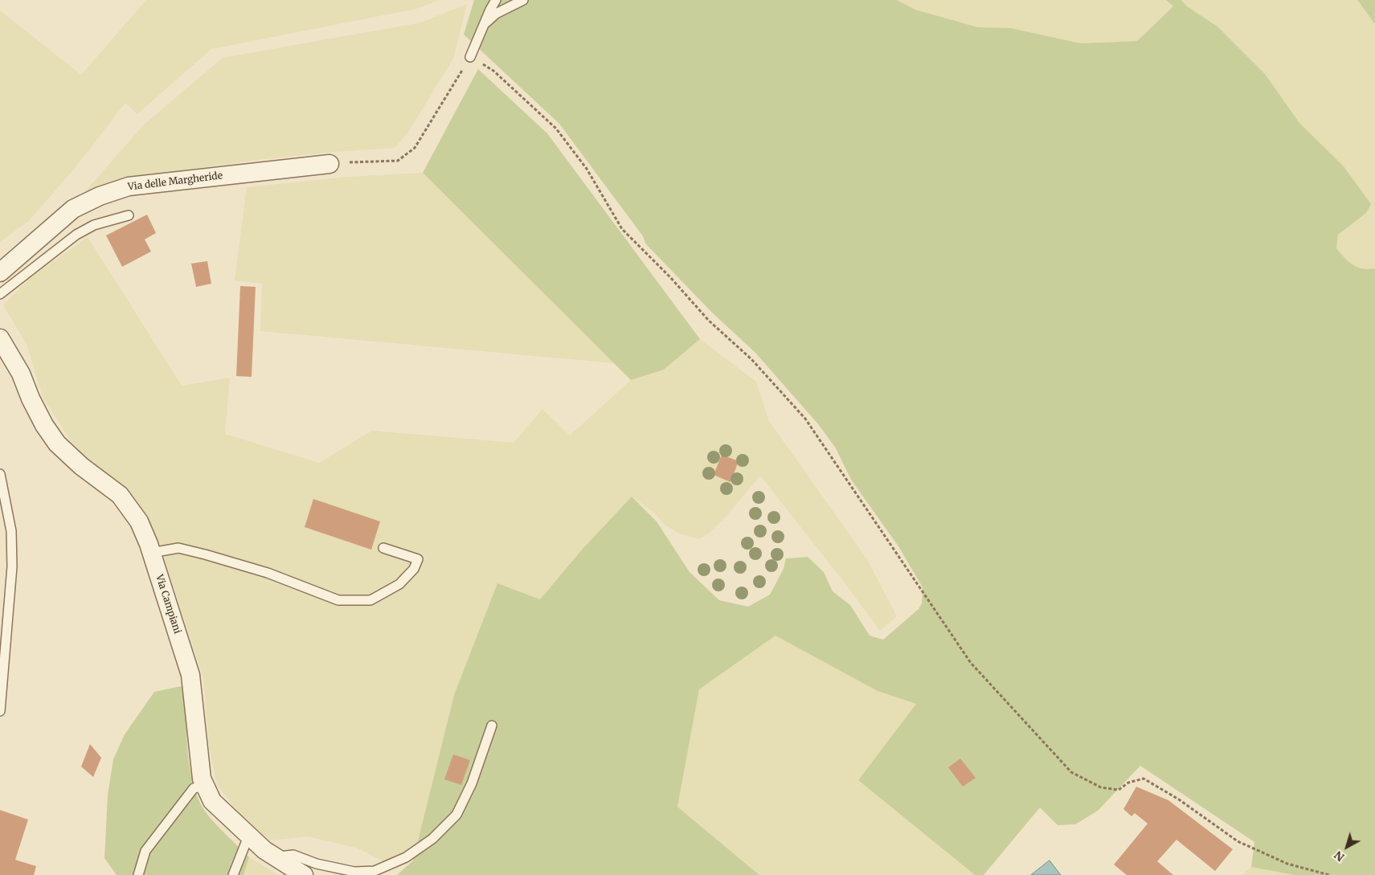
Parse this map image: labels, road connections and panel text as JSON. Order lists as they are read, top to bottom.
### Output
{
  "streets": {
    "street": ["Via delle Margheride", "Via Campiani"]
  },
  "north": "bottom left"
}
